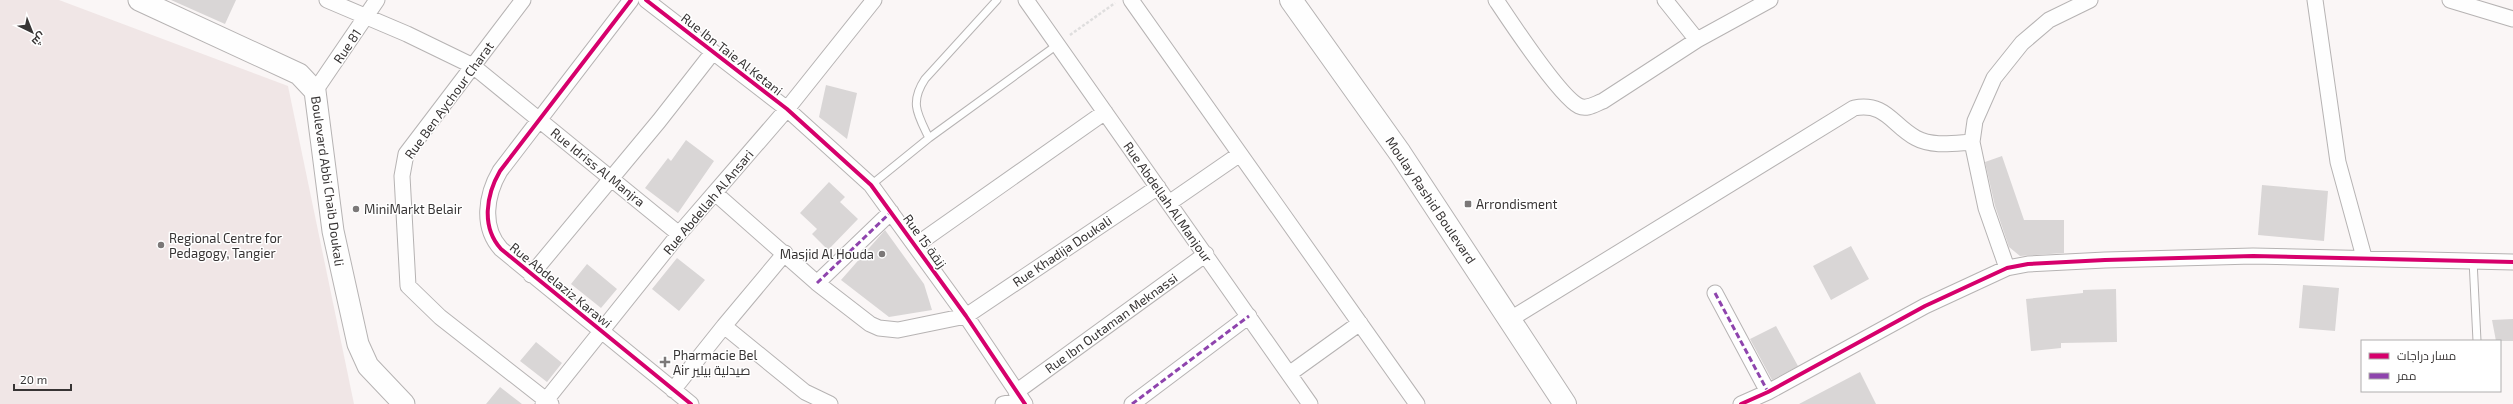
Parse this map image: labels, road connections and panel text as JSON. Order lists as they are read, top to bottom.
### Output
{
  "streets": {
    "main road": ["Moulay Rashid Boulevard"],
    "street": [
      "Rue 81",
      "Rue Ibn Taie Al Ketani",
      "Rue Ben Aychour Charat",
      "Rue Idriss Al Manjra",
      "Boulevard Abbi Chaib Doukali",
      "Rue Abdellah Al Ansari",
      "Rue Abdellah Al Manjour",
      "Rue 15 زنقة",
      "Rue Khadija Doukali",
      "Rue Abdelaziz Karawi",
      "Rue Ibn Outaman Meknassi"
    ]
  },
  "crossings": [
    ["Rue 81", "Rue Idriss Al Manjra"],
    ["Rue 81", "Boulevard Abbi Chaib Doukali"],
    ["Rue Ibn Taie Al Ketani", "Rue Abdellah Al Ansari"],
    ["Rue Ibn Taie Al Ketani", "Rue 15 زنقة"],
    ["Rue Ben Aychour Charat", "Rue Idriss Al Manjra"],
    ["Rue Ben Aychour Charat", "Rue Abdellah Al Ansari"],
    ["Rue Idriss Al Manjra", "Rue Abdellah Al Ansari"],
    ["Rue Idriss Al Manjra", "Rue Abdelaziz Karawi"],
    ["Rue Abdellah Al Ansari", "Rue 15 زنقة"],
    ["Rue Abdellah Al Ansari", "Rue Abdelaziz Karawi"],
    ["Rue Abdellah Al Manjour", "Rue Khadija Doukali"],
    ["Rue Abdellah Al Manjour", "Rue Ibn Outaman Meknassi"],
    ["Rue 15 زنقة", "Rue Khadija Doukali"],
    ["Rue 15 زنقة", "Rue Ibn Outaman Meknassi"]
  ],
  "places": {
    "transit": ["Arrondisment"],
    "other": ["MiniMarkt Belair", "Regional Centre for Pedagogy, Tangier", "Masjid Al Houda"],
    "health": ["Pharmacie Bel Air صيدلية بيلير"]
  },
  "legend": ["مسار دراجات", "ممر"],
  "scale_bar": "20 m",
  "north": "bottom right"
}
